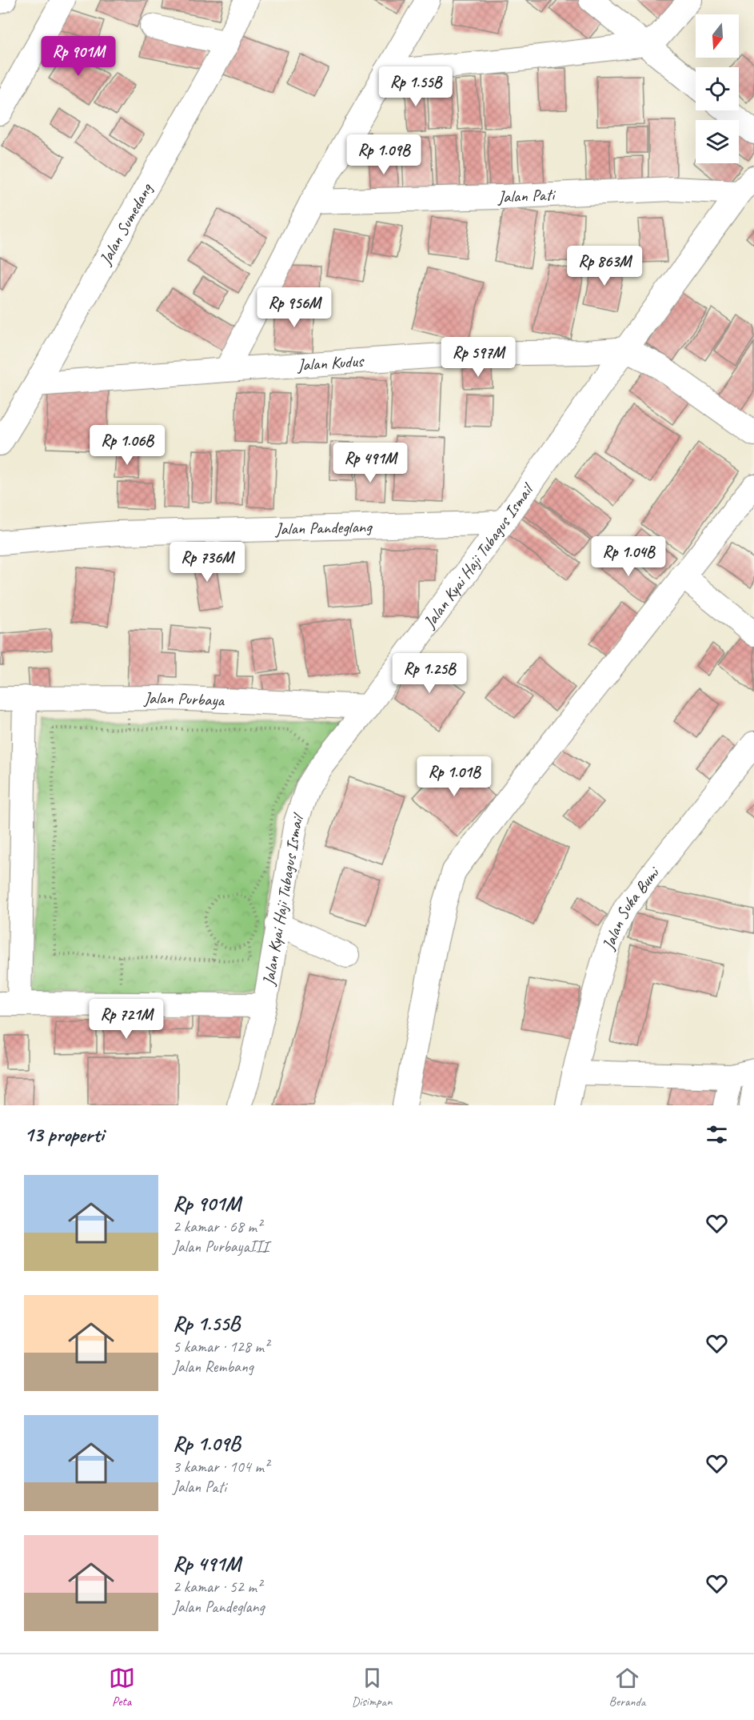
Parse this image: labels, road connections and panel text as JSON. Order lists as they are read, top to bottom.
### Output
{
  "streets": {
    "street": [
      "Jalan Pati",
      "Jalan Sumedang",
      "Jalan Kudus",
      "Jalan Pandeglang",
      "Jalan Kyai Haji Tubagus Ismail",
      "Jalan Purbaya",
      "Jalan Suka Bumi"
    ]
  },
  "crossings": [
    ["Jalan Pati", "Jalan Kyai Haji Tubagus Ismail"],
    ["Jalan Sumedang", "Jalan Kudus"],
    ["Jalan Kudus", "Jalan Kyai Haji Tubagus Ismail"],
    ["Jalan Pandeglang", "Jalan Kyai Haji Tubagus Ismail"],
    ["Jalan Kyai Haji Tubagus Ismail", "Jalan Purbaya"]
  ],
  "north": "bottom",
  "page": {
    "price": [
      "Rp 901M",
      "Rp 1.55B",
      "Rp 1.09B",
      "Rp 863M",
      "Rp 956M",
      "Rp 597M",
      "Rp 1.06B",
      "Rp 491M",
      "Rp 1.04B",
      "Rp 736M",
      "Rp 1.25B",
      "Rp 1.01B",
      "Rp 721M"
    ],
    "heading": "13 properti",
    "list": [
      {
        "name": "Rp 901M",
        "note": "2 kamar · 68 m² · Jalan PurbayaIII"
      },
      {
        "name": "Rp 1.55B",
        "note": "5 kamar · 128 m² · Jalan Rembang"
      },
      {
        "name": "Rp 1.09B",
        "note": "3 kamar · 104 m² · Jalan Pati"
      },
      {
        "name": "Rp 491M",
        "note": "2 kamar · 52 m² · Jalan Pandeglang"
      }
    ],
    "tabs": ["Peta", "Disimpan", "Beranda"]
  }
}
